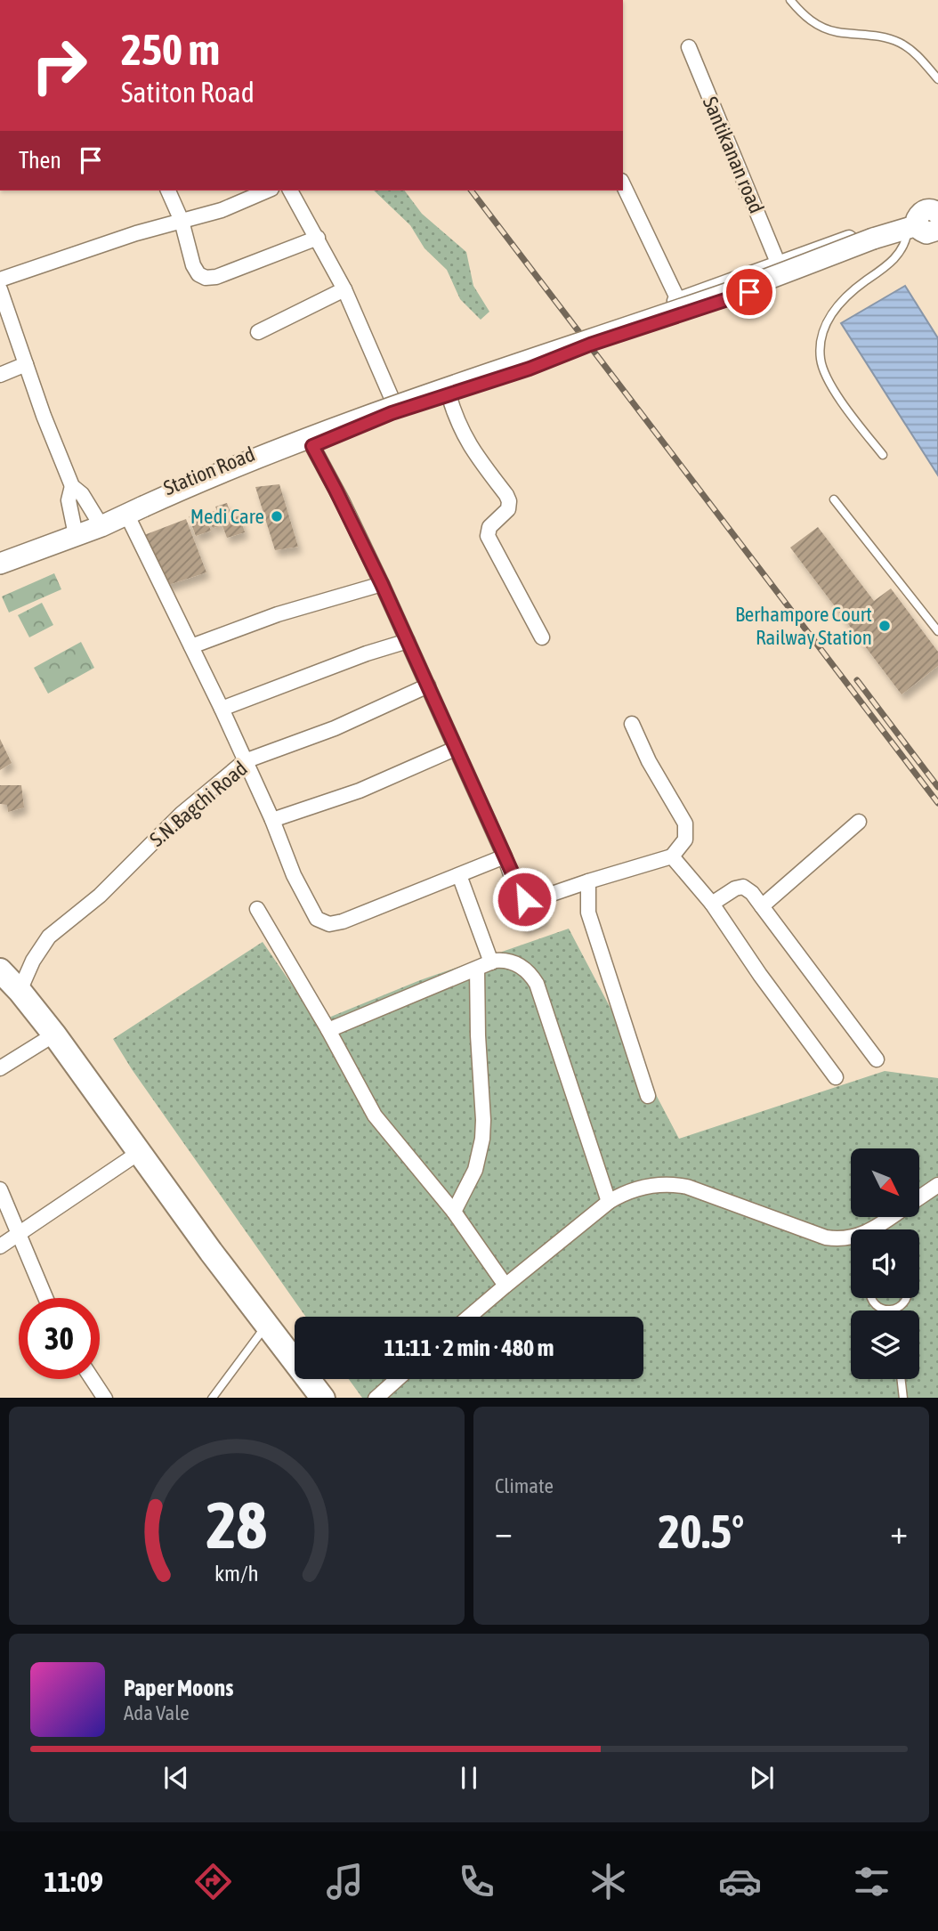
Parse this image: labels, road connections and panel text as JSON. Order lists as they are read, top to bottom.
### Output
{
  "streets": {
    "street": ["Santikanan road", "Station Road", "S.N.Bagchi Road"]
  },
  "crossings": [
    ["Santikanan road", "Station Road"]
  ],
  "places": ["Medi Care", "Berhampore Court Railway Station"],
  "north": "bottom right",
  "page": {
    "turn": ["250 m", "Satiton Road"],
    "then": "Then",
    "limit": "30",
    "trip": "11:11 · 2 min · 480 m",
    "tile": "Climate",
    "heat": ["−", "20.5°", "+"],
    "song": ["Paper Moons", "Ada Vale"],
    "tabs": "11:09",
    "gauge": ["28", "km/h"]
  }
}
